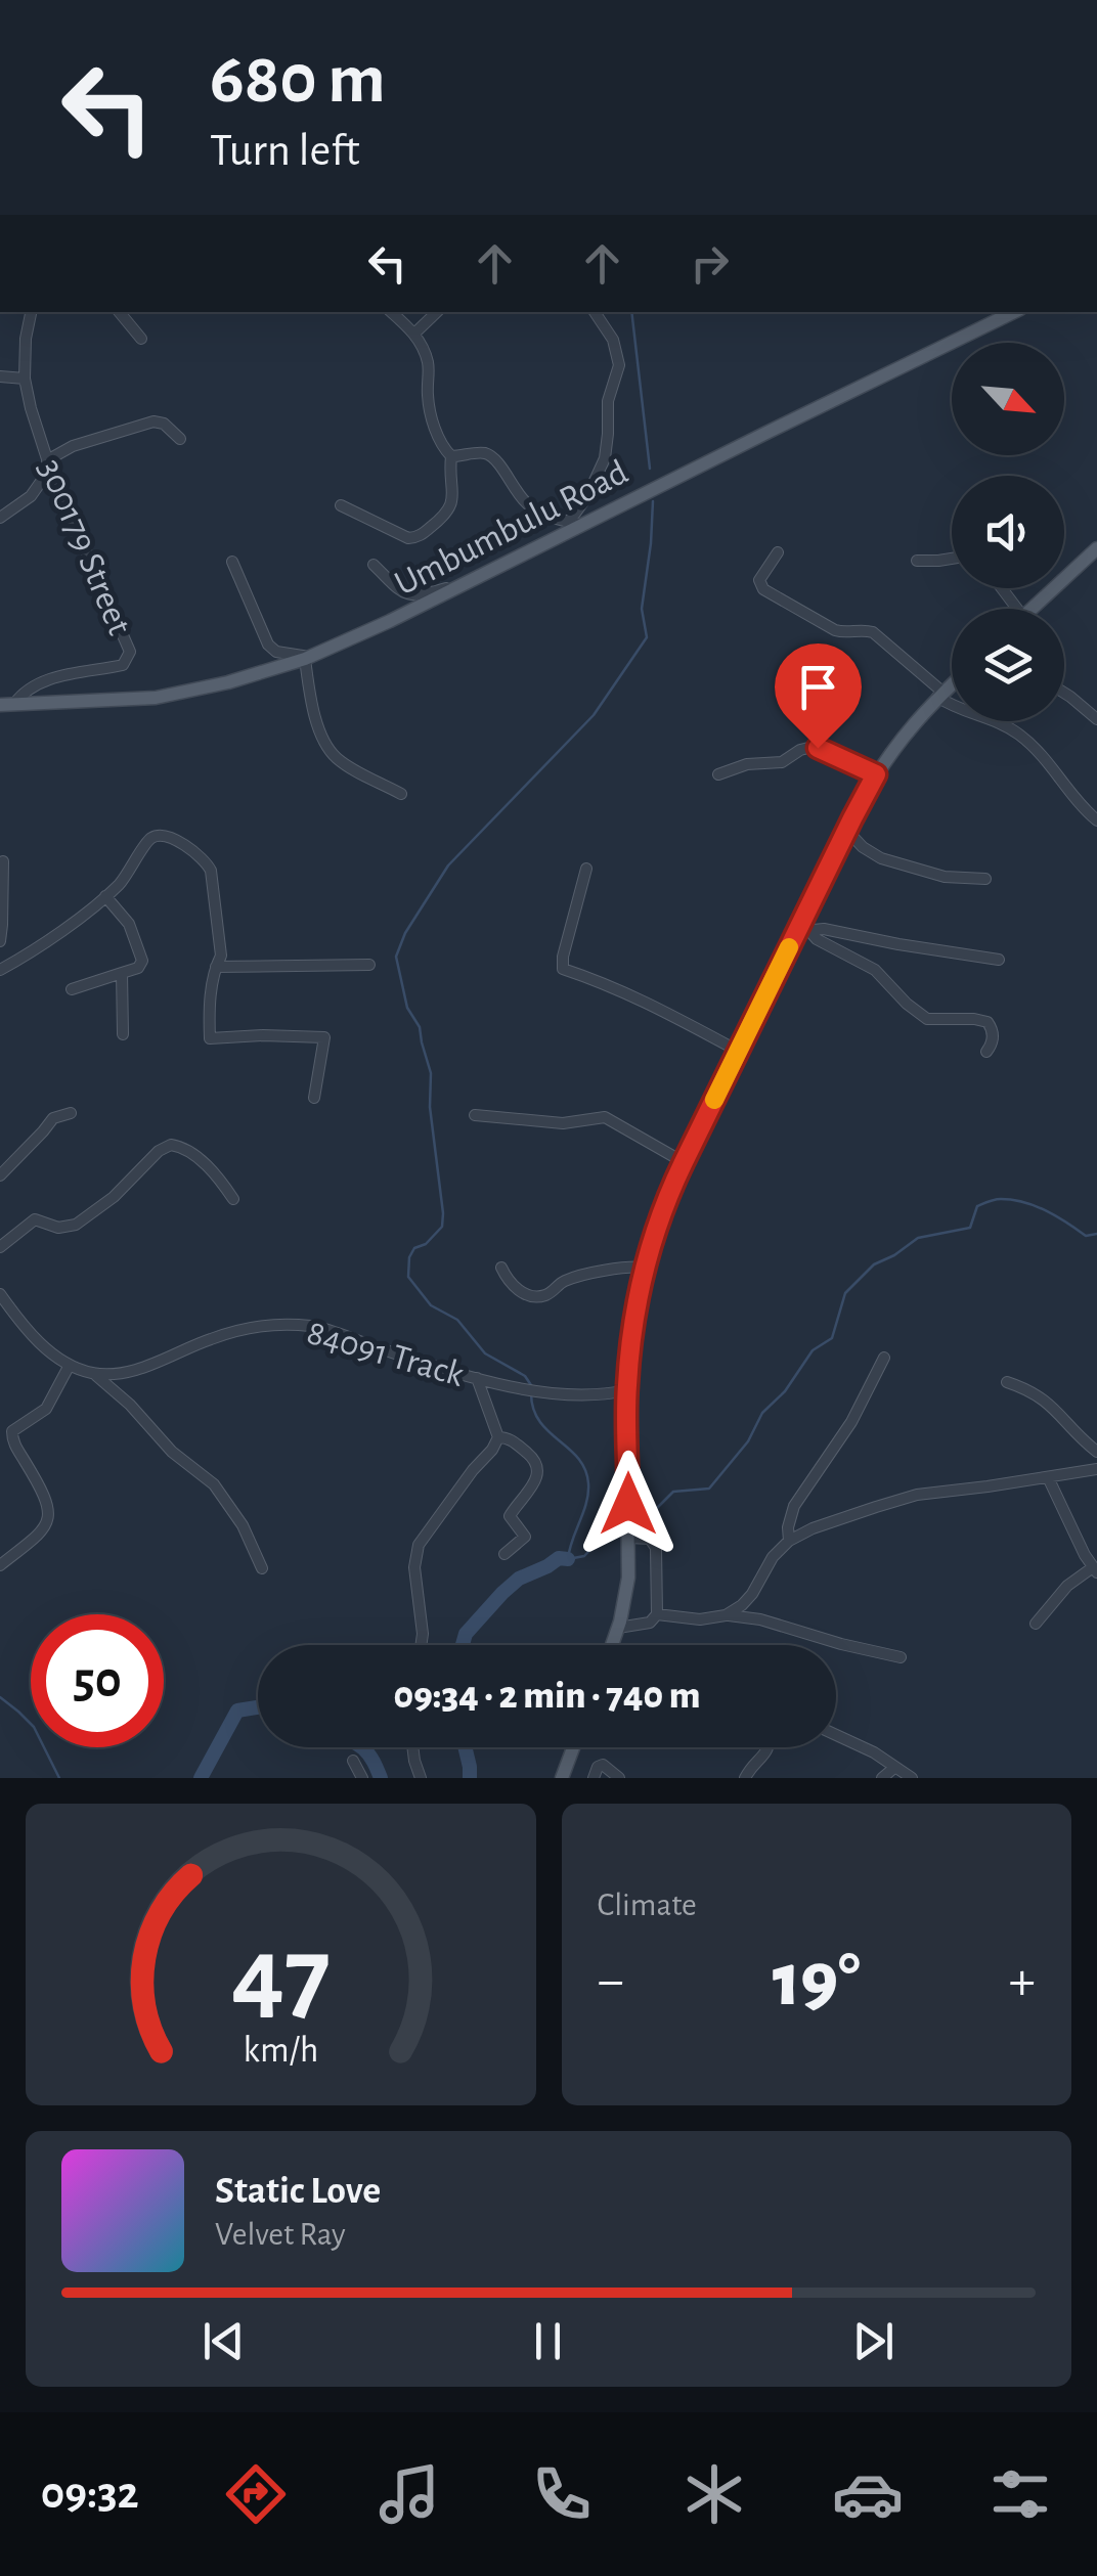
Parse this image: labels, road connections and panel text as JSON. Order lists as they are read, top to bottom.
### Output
{
  "streets": {
    "main road": ["Umbumbulu Road"],
    "street": ["300179 Street", "84091 Track"]
  },
  "crossings": [
    ["Umbumbulu Road", "300179 Street"]
  ],
  "north": "bottom right",
  "page": {
    "turn": ["680 m", "Turn left"],
    "limit": "50",
    "trip": "09:34 · 2 min · 740 m",
    "tile": "Climate",
    "heat": ["−", "19°", "+"],
    "song": ["Static Love", "Velvet Ray"],
    "tabs": "09:32",
    "gauge": ["47", "km/h"]
  }
}
